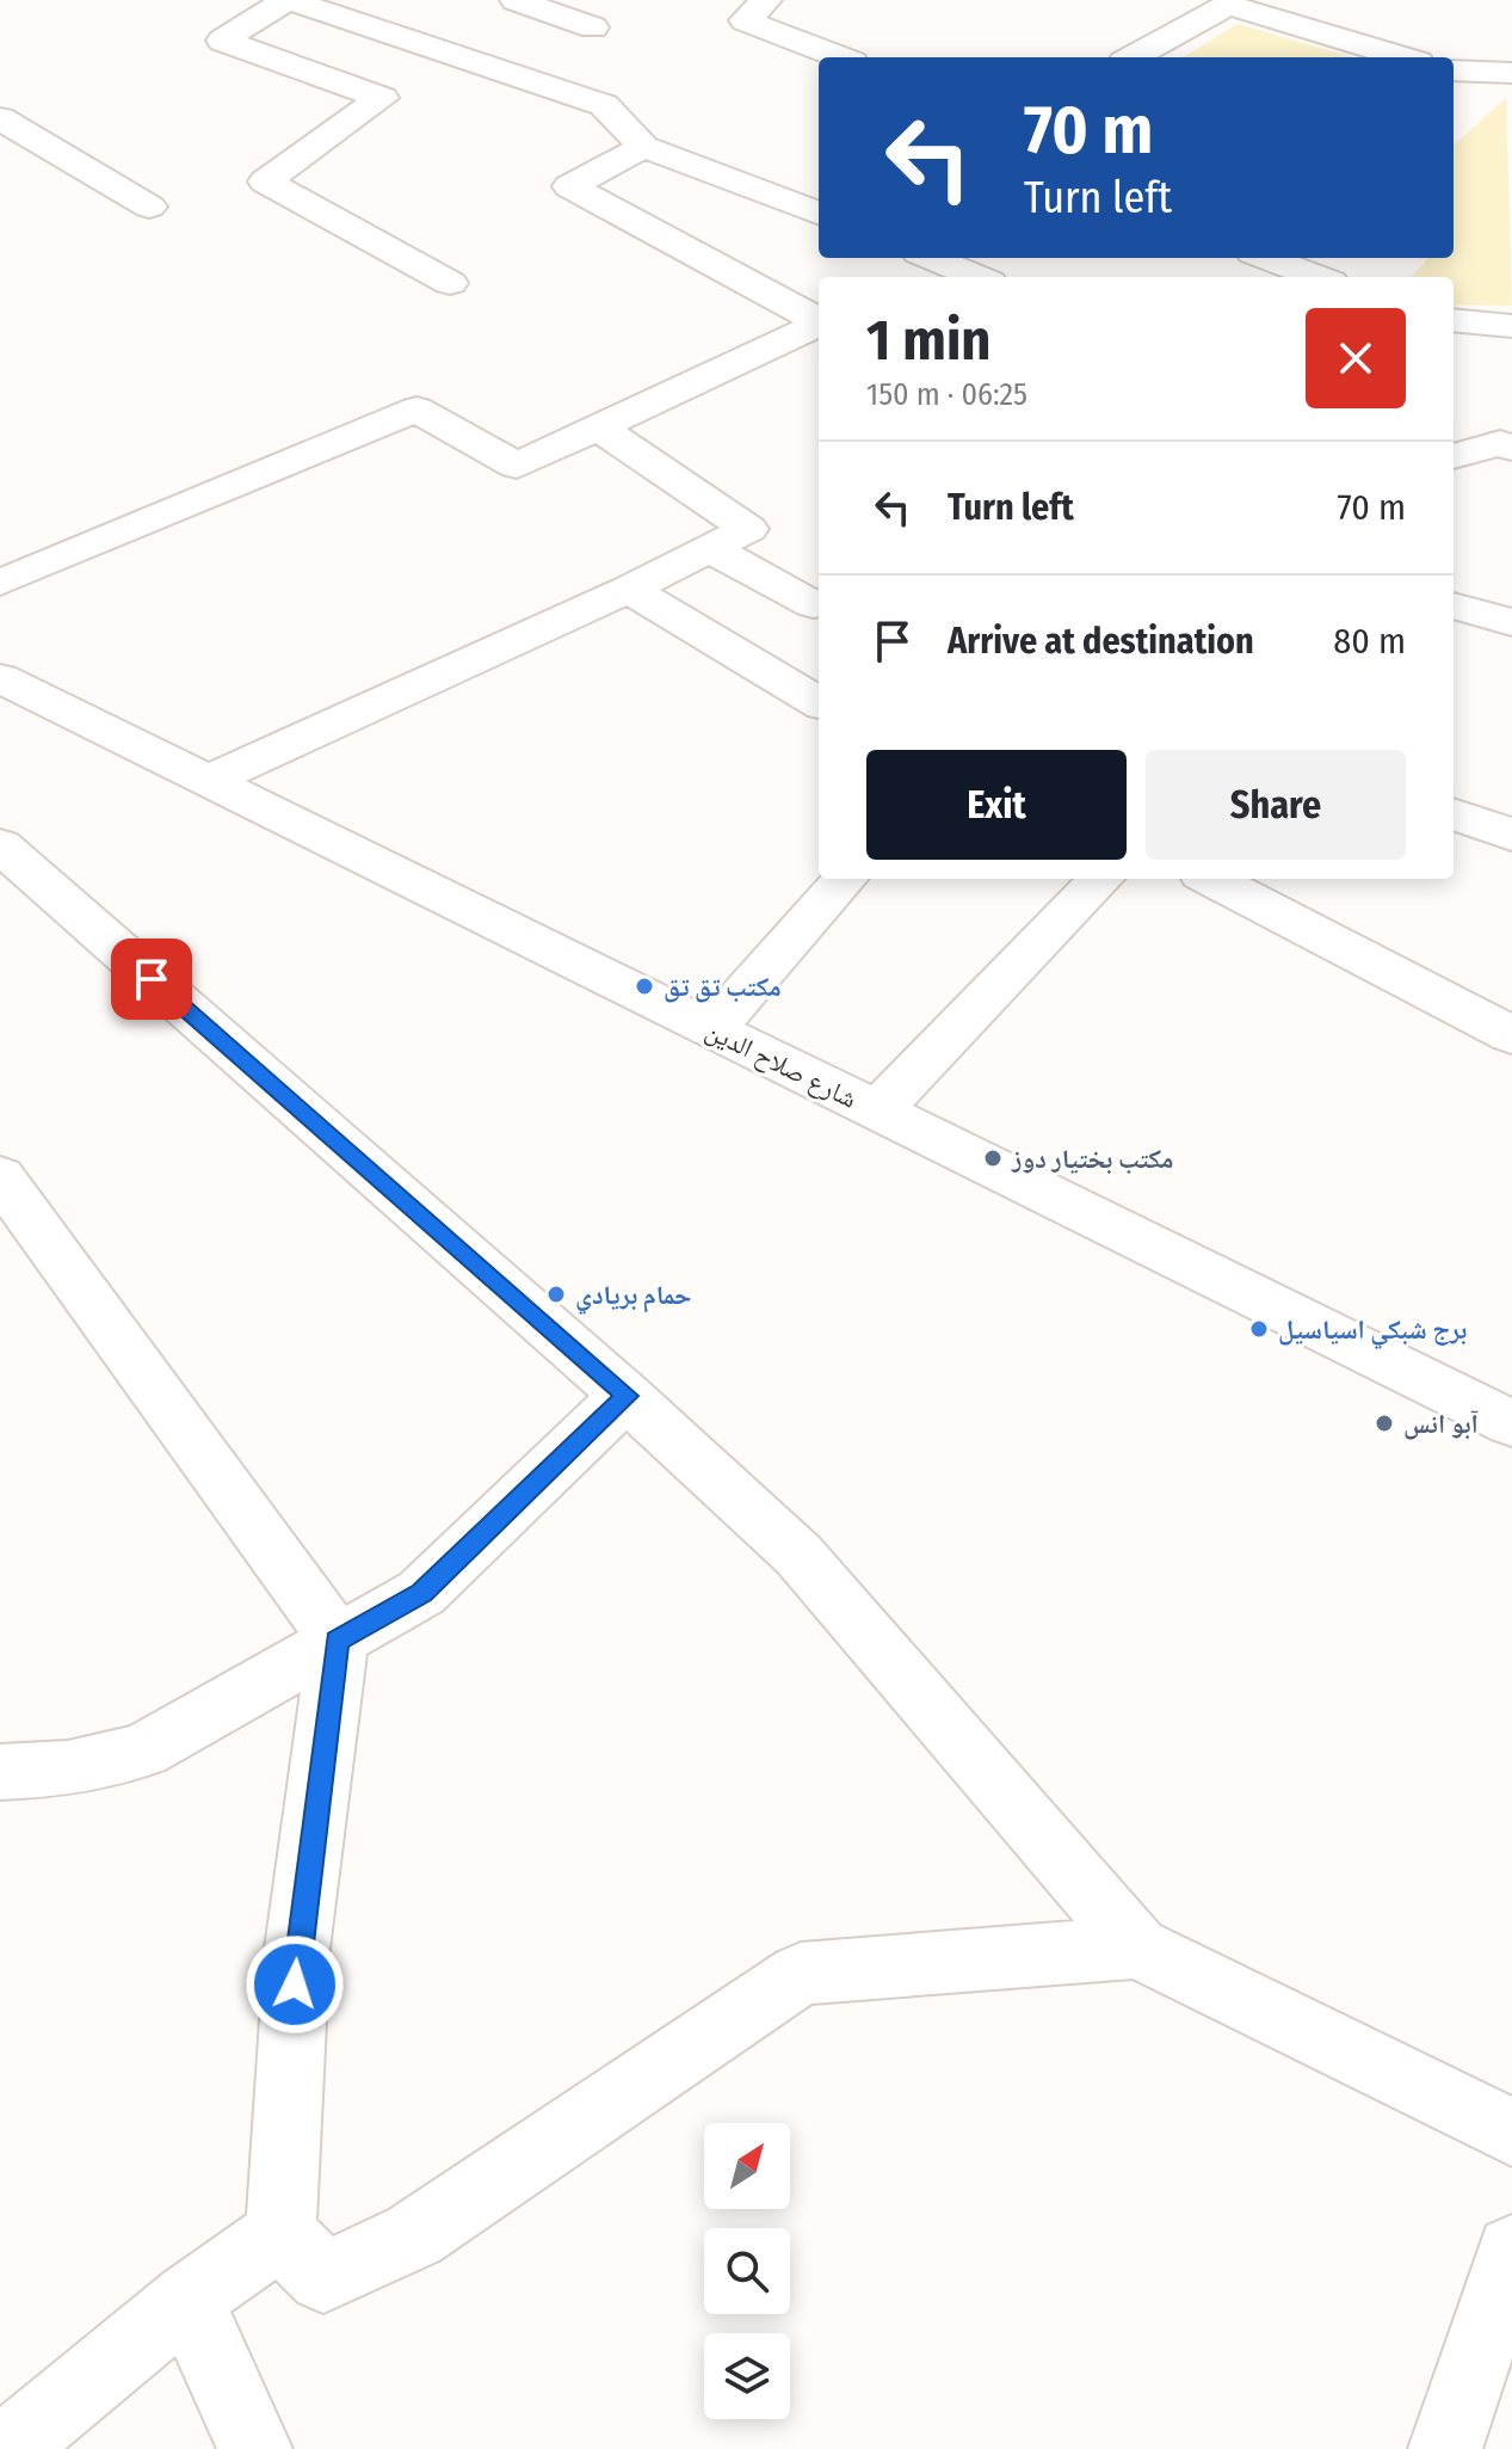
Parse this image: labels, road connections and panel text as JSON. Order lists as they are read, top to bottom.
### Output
{
  "streets": {
    "street": ["شارع صلاح الدين"]
  },
  "places": [
    "مکتب تق تق",
    "مكتب بختيار دوز",
    "حمام بريادي",
    "برج شبکي اسیاسیل",
    "آبو انس"
  ],
  "north": "top right",
  "page": {
    "turn": ["70 m", "Turn left"],
    "heading": ["1 min", "150 m · 06:25"],
    "list": [
      {
        "name": "Turn left",
        "value": "70 m"
      },
      {
        "name": "Arrive at destination",
        "value": "80 m"
      }
    ],
    "buttons": ["Exit", "Share"]
  }
}
